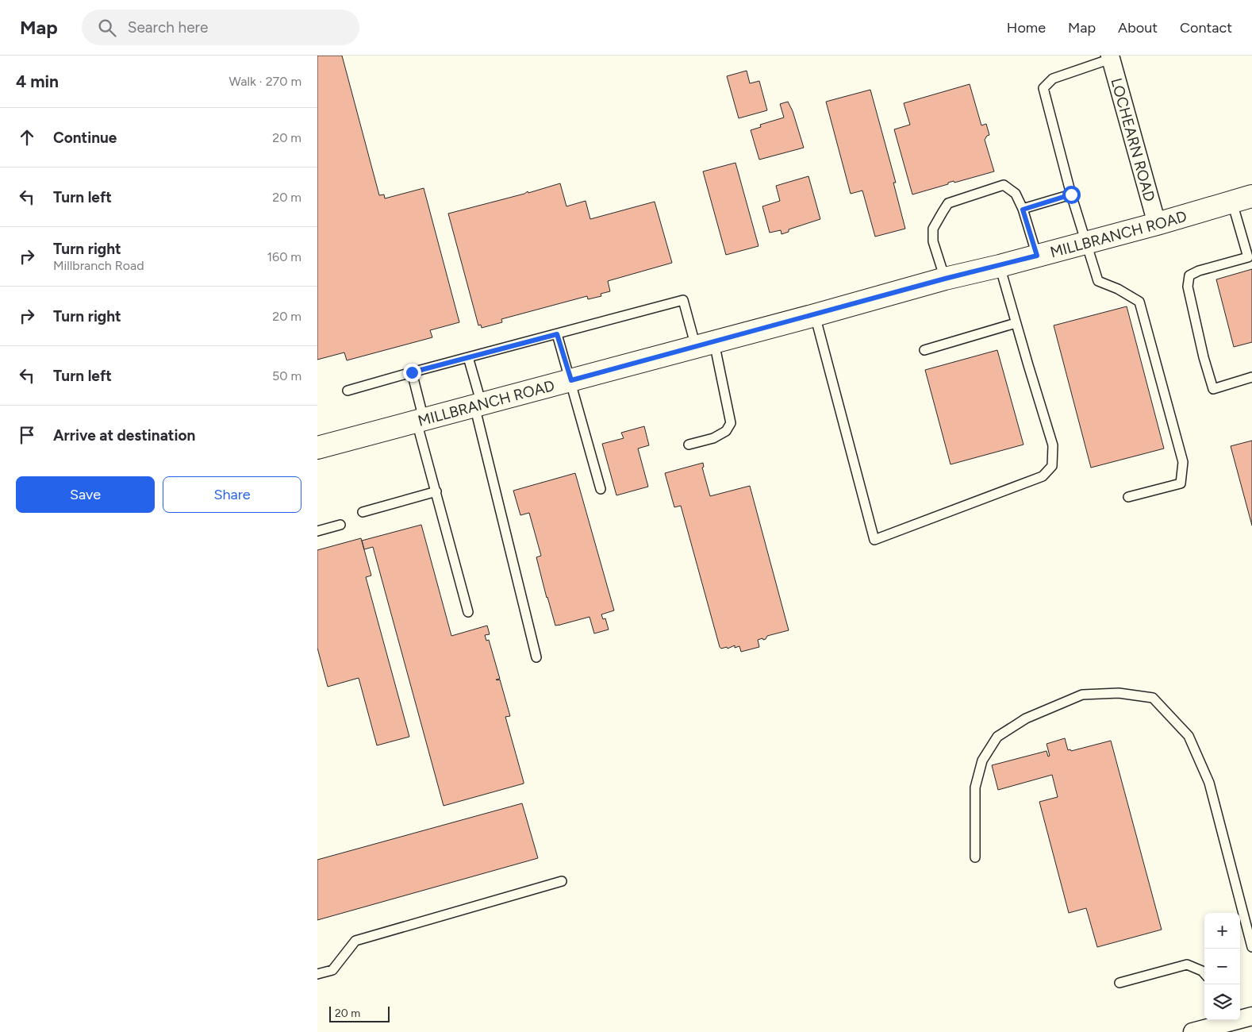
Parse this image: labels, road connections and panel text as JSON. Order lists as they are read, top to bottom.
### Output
{
  "streets": {
    "main road": ["MILLBRANCH ROAD"],
    "street": ["LOCHEARN ROAD"]
  },
  "crossings": [
    ["LOCHEARN ROAD", "MILLBRANCH ROAD"]
  ],
  "scale_bar": "20 m",
  "page": {
    "header": "Map",
    "search": "Search here",
    "nav": [
      "Home",
      "Map",
      "About",
      "Contact"
    ],
    "heading": ["4 min", "Walk · 270 m"],
    "list": [
      ["Continue", "20 m"],
      ["Turn left", "20 m"],
      ["Turn right", "Millbranch Road", "160 m"],
      ["Turn right", "20 m"],
      ["Turn left", "50 m"],
      "Arrive at destination"
    ],
    "buttons": ["Save", "Share"],
    "map_buttons": ["+", "−"],
    "scale": "20 m"
  }
}
